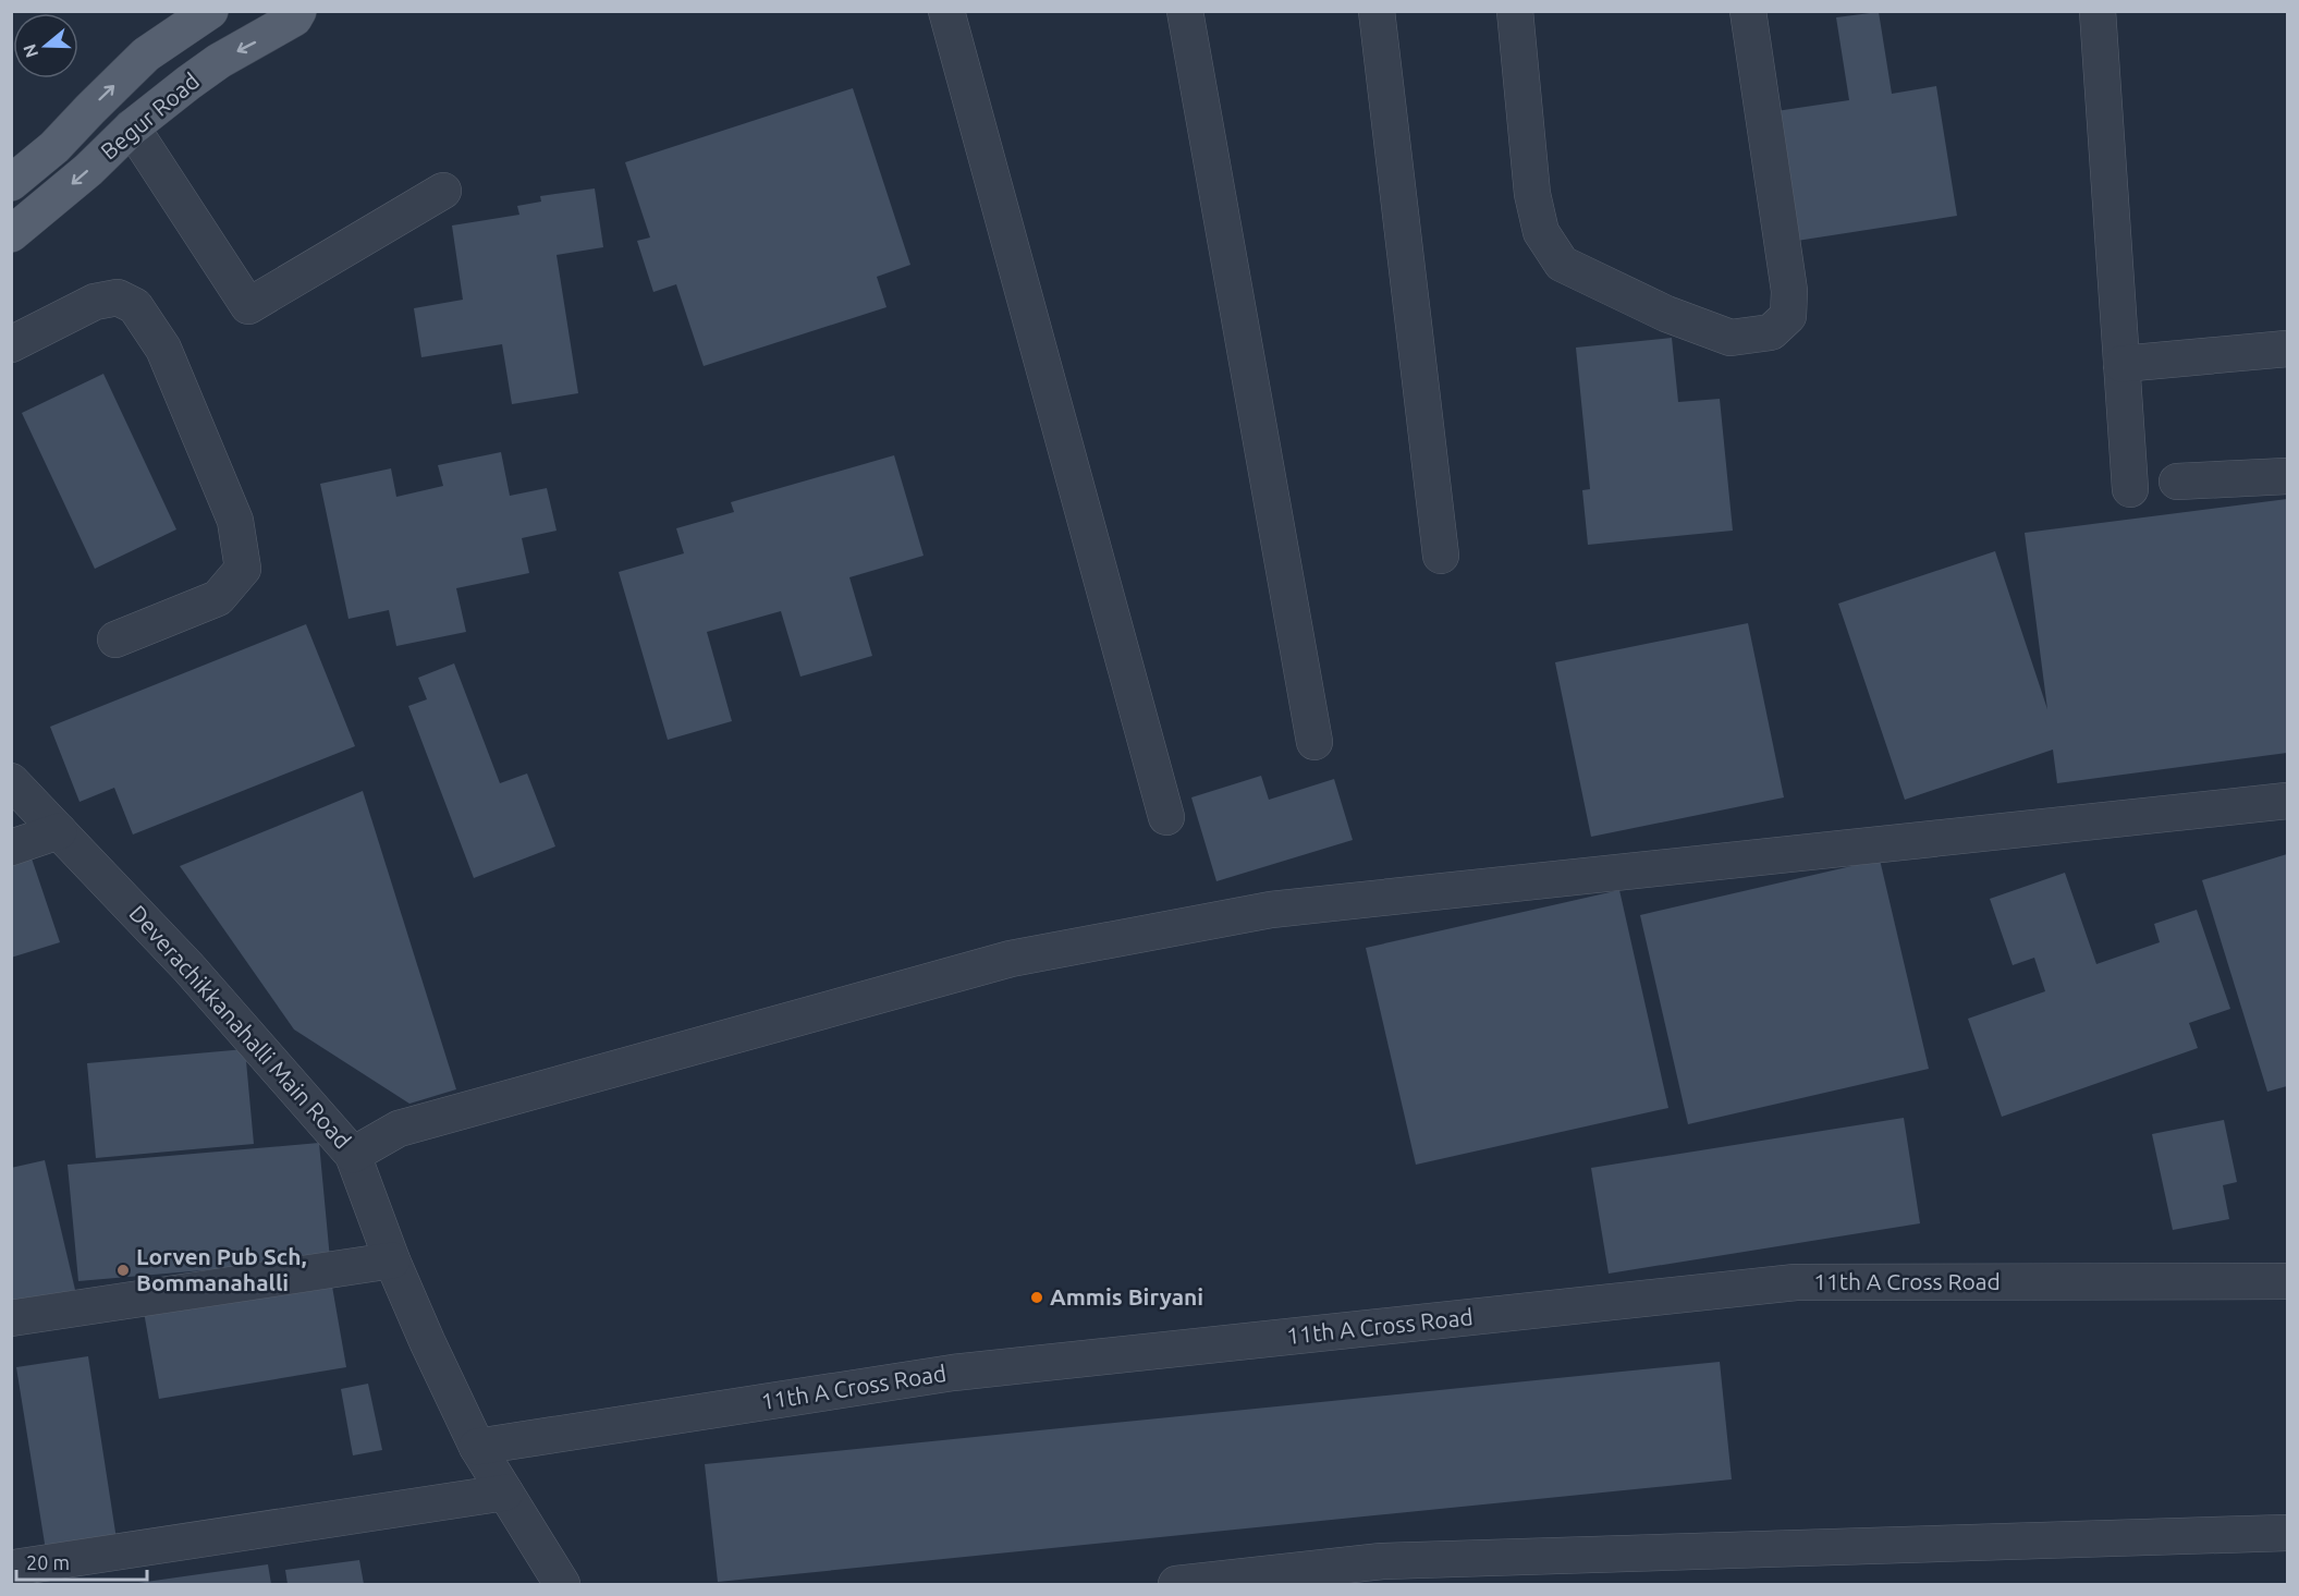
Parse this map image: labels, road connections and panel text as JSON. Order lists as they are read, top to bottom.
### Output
{
  "streets": {
    "main road": ["Begur Road"],
    "street": ["Deverachikkanahalli Main Road", "11th A Cross Road"]
  },
  "crossings": [
    ["Deverachikkanahalli Main Road", "11th A Cross Road"]
  ],
  "places": ["Lorven Pub Sch, Bommanahalli", "Ammis Biryani"],
  "scale_bar": "20 m",
  "north": "left"
}
